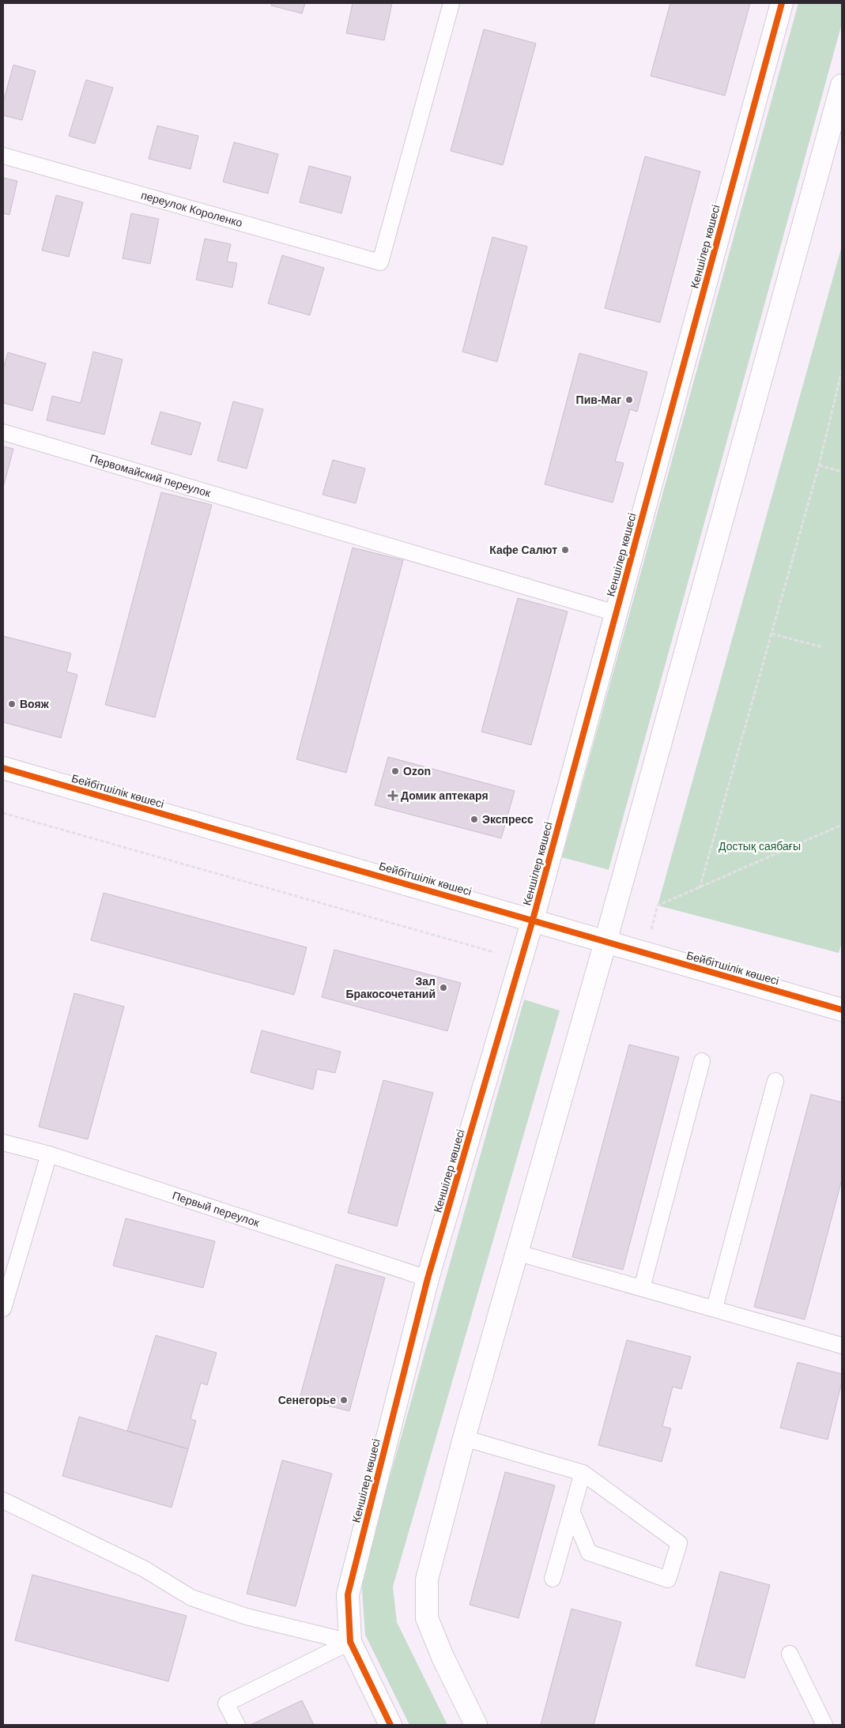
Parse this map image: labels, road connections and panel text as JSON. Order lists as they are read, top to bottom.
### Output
{
  "streets": {
    "street": ["Кеншілер көшесі", "Бейбітшілік көшесі"],
    "lane": ["переулок Короленко", "Первомайский переулок", "Первый переулок"]
  },
  "crossings": [
    ["Кеншілер көшесі", "Первомайский переулок"],
    ["Кеншілер көшесі", "Бейбітшілік көшесі"],
    ["Кеншілер көшесі", "Первый переулок"]
  ],
  "parks": ["Достық саябағы"],
  "places": {
    "other": [
      "Пив-Маг",
      "Кафе Салют",
      "Вояж",
      "Ozon",
      "Экспресс",
      "Зал Бракосочетаний",
      "Сенегорье"
    ],
    "health": ["Домик аптекаря"]
  }
}
